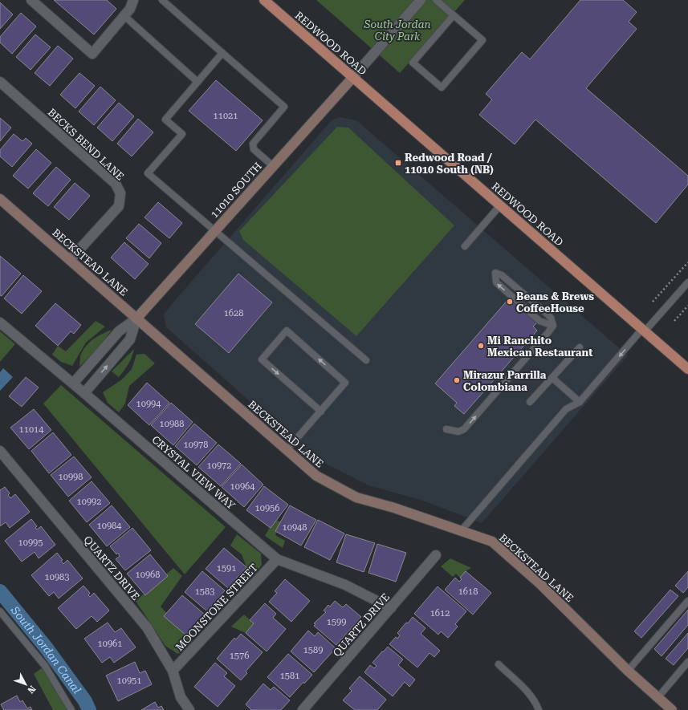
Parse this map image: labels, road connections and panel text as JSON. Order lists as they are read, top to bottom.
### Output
{
  "streets": {
    "main road": ["REDWOOD ROAD"],
    "street": [
      "BECKS BEND LANE",
      "11010 SOUTH",
      "BECKSTEAD LANE",
      "CRYSTAL VIEW WAY",
      "QUARTZ DRIVE",
      "MOONSTONE STREET"
    ]
  },
  "crossings": [
    ["REDWOOD ROAD", "11010 SOUTH"],
    ["BECKS BEND LANE", "BECKSTEAD LANE"],
    ["11010 SOUTH", "BECKSTEAD LANE"],
    ["11010 SOUTH", "CRYSTAL VIEW WAY"],
    ["CRYSTAL VIEW WAY", "QUARTZ DRIVE"],
    ["CRYSTAL VIEW WAY", "MOONSTONE STREET"],
    ["QUARTZ DRIVE", "MOONSTONE STREET"]
  ],
  "water": ["South Jordan Canal"],
  "parks": ["South Jordan City Park"],
  "places": {
    "transit": ["Redwood Road / 11010 South (NB)"],
    "other": ["Beans & Brews CoffeeHouse", "Mi Ranchito Mexican Restaurant", "Mirazur Parrilla Colombiana"]
  },
  "house_numbers": [
    "11021",
    "1628",
    "10994",
    "10988",
    "11014",
    "10978",
    "10972",
    "10998",
    "10964",
    "10992",
    "10956",
    "10984",
    "10948",
    "10995",
    "1591",
    "10968",
    "10983",
    "1583",
    "1618",
    "1612",
    "1599",
    "10961",
    "1589",
    "1576",
    "1581",
    "10951"
  ],
  "north": "bottom right"
}
